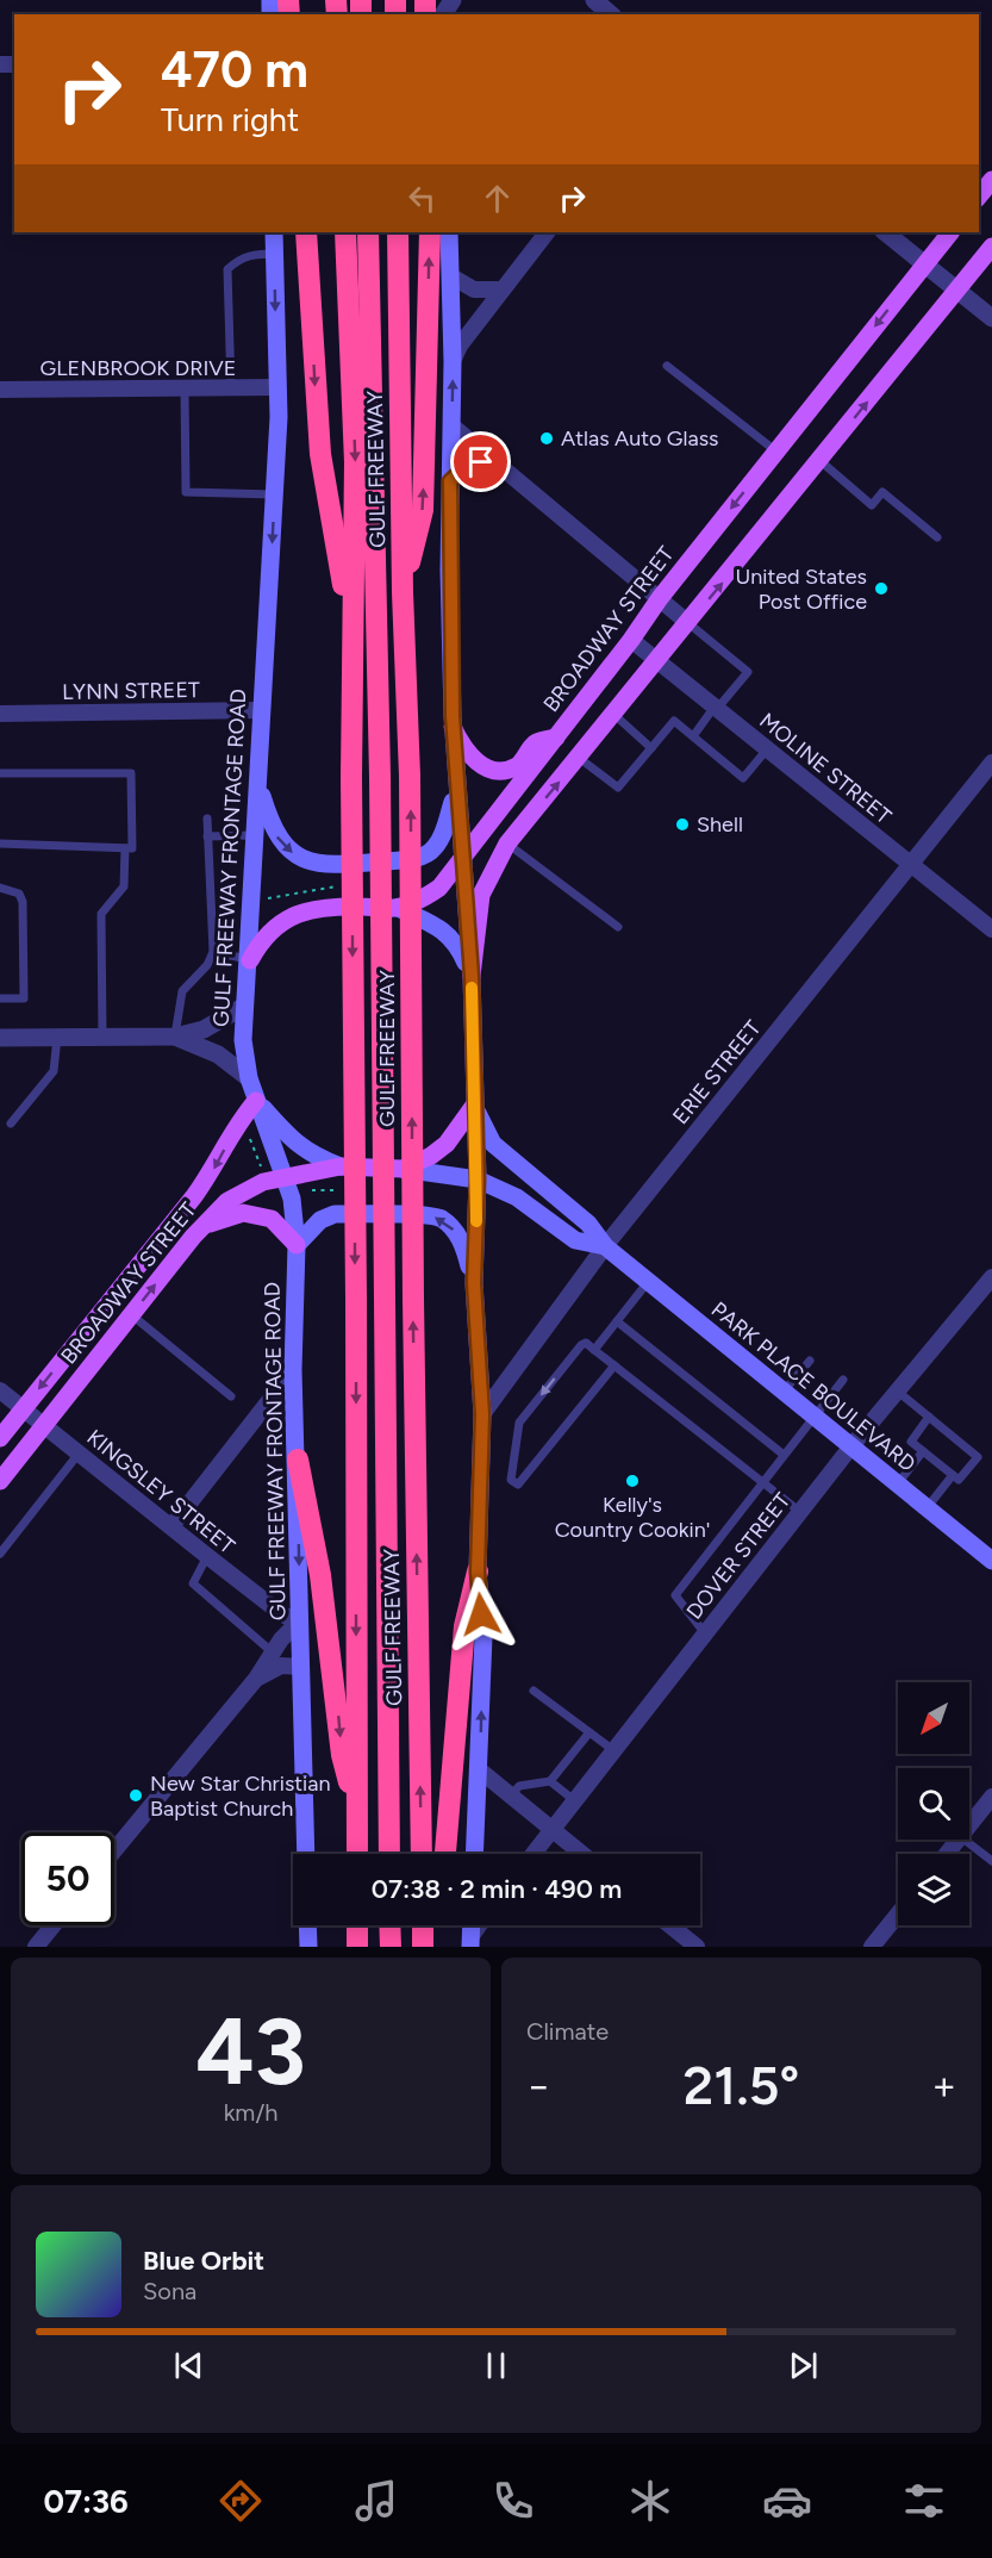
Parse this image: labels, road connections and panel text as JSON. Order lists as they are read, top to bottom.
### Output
{
  "streets": {
    "highway": ["GULF FREEWAY"],
    "main road": ["BROADWAY STREET", "GULF FREEWAY FRONTAGE ROAD", "PARK PLACE BOULEVARD"],
    "street": [
      "GLENBROOK DRIVE",
      "LYNN STREET",
      "MOLINE STREET",
      "ERIE STREET",
      "KINGSLEY STREET",
      "DOVER STREET"
    ]
  },
  "crossings": [
    ["GLENBROOK DRIVE", "GULF FREEWAY FRONTAGE ROAD"],
    ["BROADWAY STREET", "MOLINE STREET"],
    ["BROADWAY STREET", "GULF FREEWAY FRONTAGE ROAD"],
    ["BROADWAY STREET", "PARK PLACE BOULEVARD"],
    ["BROADWAY STREET", "KINGSLEY STREET"],
    ["LYNN STREET", "GULF FREEWAY FRONTAGE ROAD"],
    ["MOLINE STREET", "ERIE STREET"],
    ["GULF FREEWAY FRONTAGE ROAD", "KINGSLEY STREET"],
    ["ERIE STREET", "PARK PLACE BOULEVARD"],
    ["PARK PLACE BOULEVARD", "DOVER STREET"]
  ],
  "places": [
    "Atlas Auto Glass",
    "United States Post Office",
    "Shell",
    "Kelly's Country Cookin'",
    "New Star Christian Baptist Church"
  ],
  "north": "bottom left",
  "page": {
    "turn": ["470 m", "Turn right"],
    "limit": "50",
    "trip": "07:38 · 2 min · 490 m",
    "tile": [
      ["43", "km/h"],
      "Climate"
    ],
    "heat": ["−", "21.5°", "+"],
    "song": ["Blue Orbit", "Sona"],
    "tabs": "07:36"
  }
}
